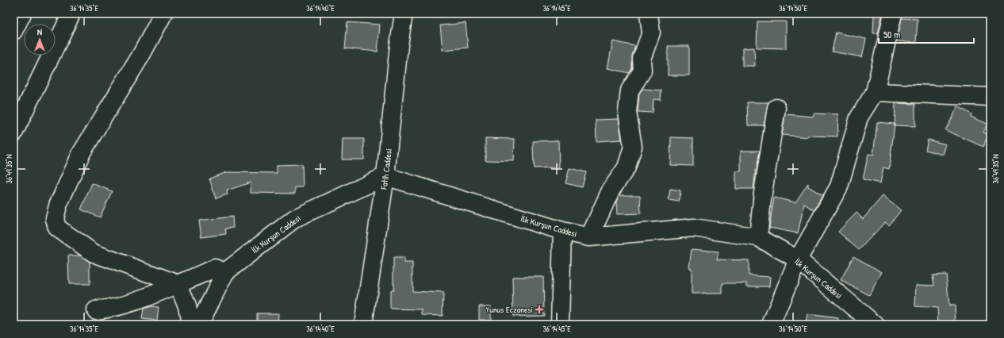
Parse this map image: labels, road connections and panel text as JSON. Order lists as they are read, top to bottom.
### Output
{
  "streets": {
    "main road": ["Fatih Caddesi", "İlk Kurşun Caddesi"]
  },
  "crossings": [
    ["Fatih Caddesi", "İlk Kurşun Caddesi"]
  ],
  "places": {
    "health": ["Yunus Eczanesi"]
  },
  "scale_bar": "50 m",
  "north": "top",
  "coordinates": [
    "36°14'35\"E",
    "36°14'40\"E",
    "36°14'45\"E",
    "36°14'50\"E",
    "36°49'35\"N"
  ]
}
